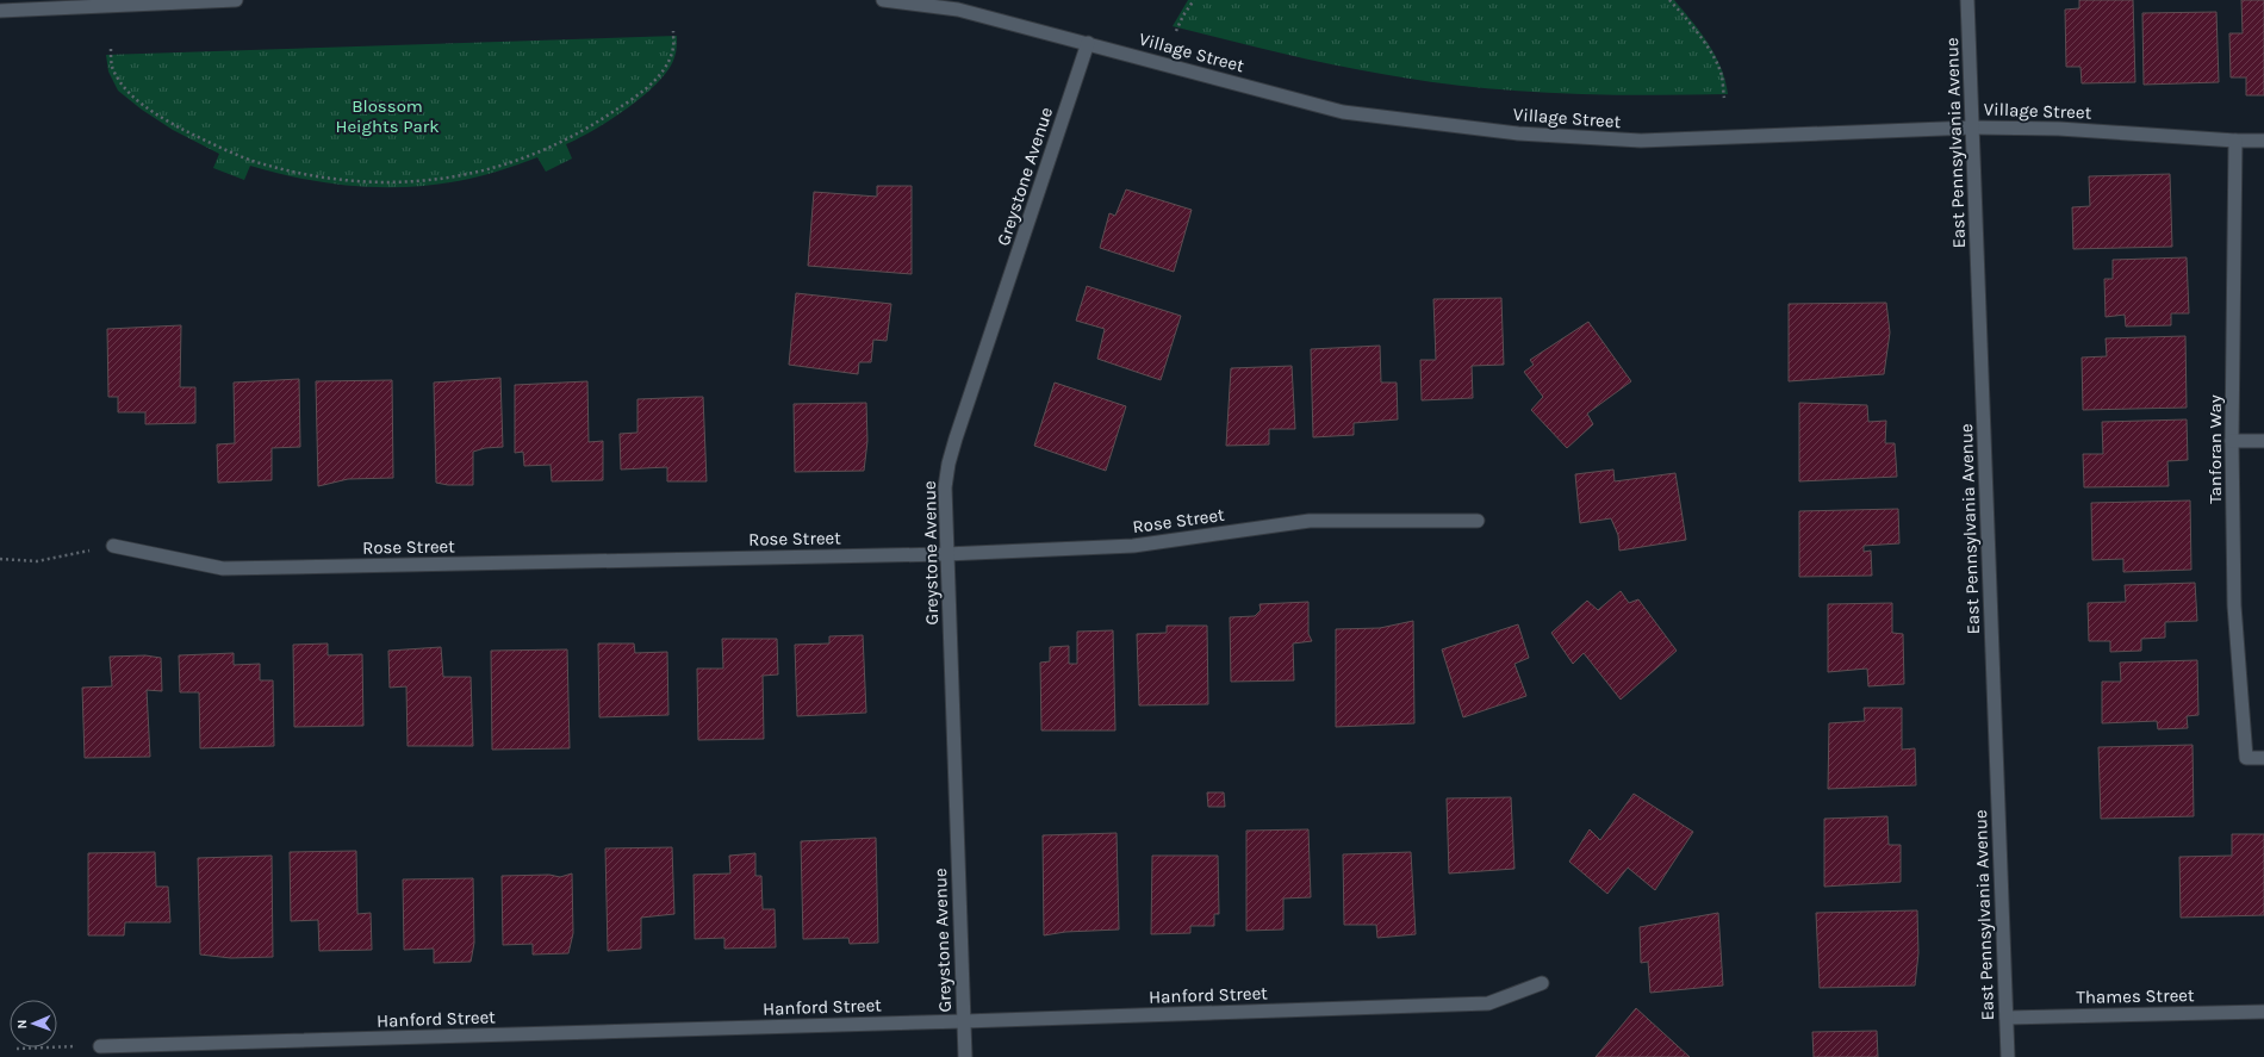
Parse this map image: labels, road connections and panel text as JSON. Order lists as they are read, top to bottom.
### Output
{
  "streets": {
    "street": [
      "Village Street",
      "East Pennsylvania Avenue",
      "Greystone Avenue",
      "Tanforan Way",
      "Rose Street",
      "Hanford Street",
      "Thames Street"
    ]
  },
  "crossings": [
    ["Village Street", "East Pennsylvania Avenue"],
    ["Village Street", "Greystone Avenue"],
    ["Village Street", "Tanforan Way"],
    ["East Pennsylvania Avenue", "Thames Street"],
    ["Greystone Avenue", "Rose Street"],
    ["Greystone Avenue", "Hanford Street"]
  ],
  "parks": ["Blossom Heights Park"],
  "north": "left"
}
